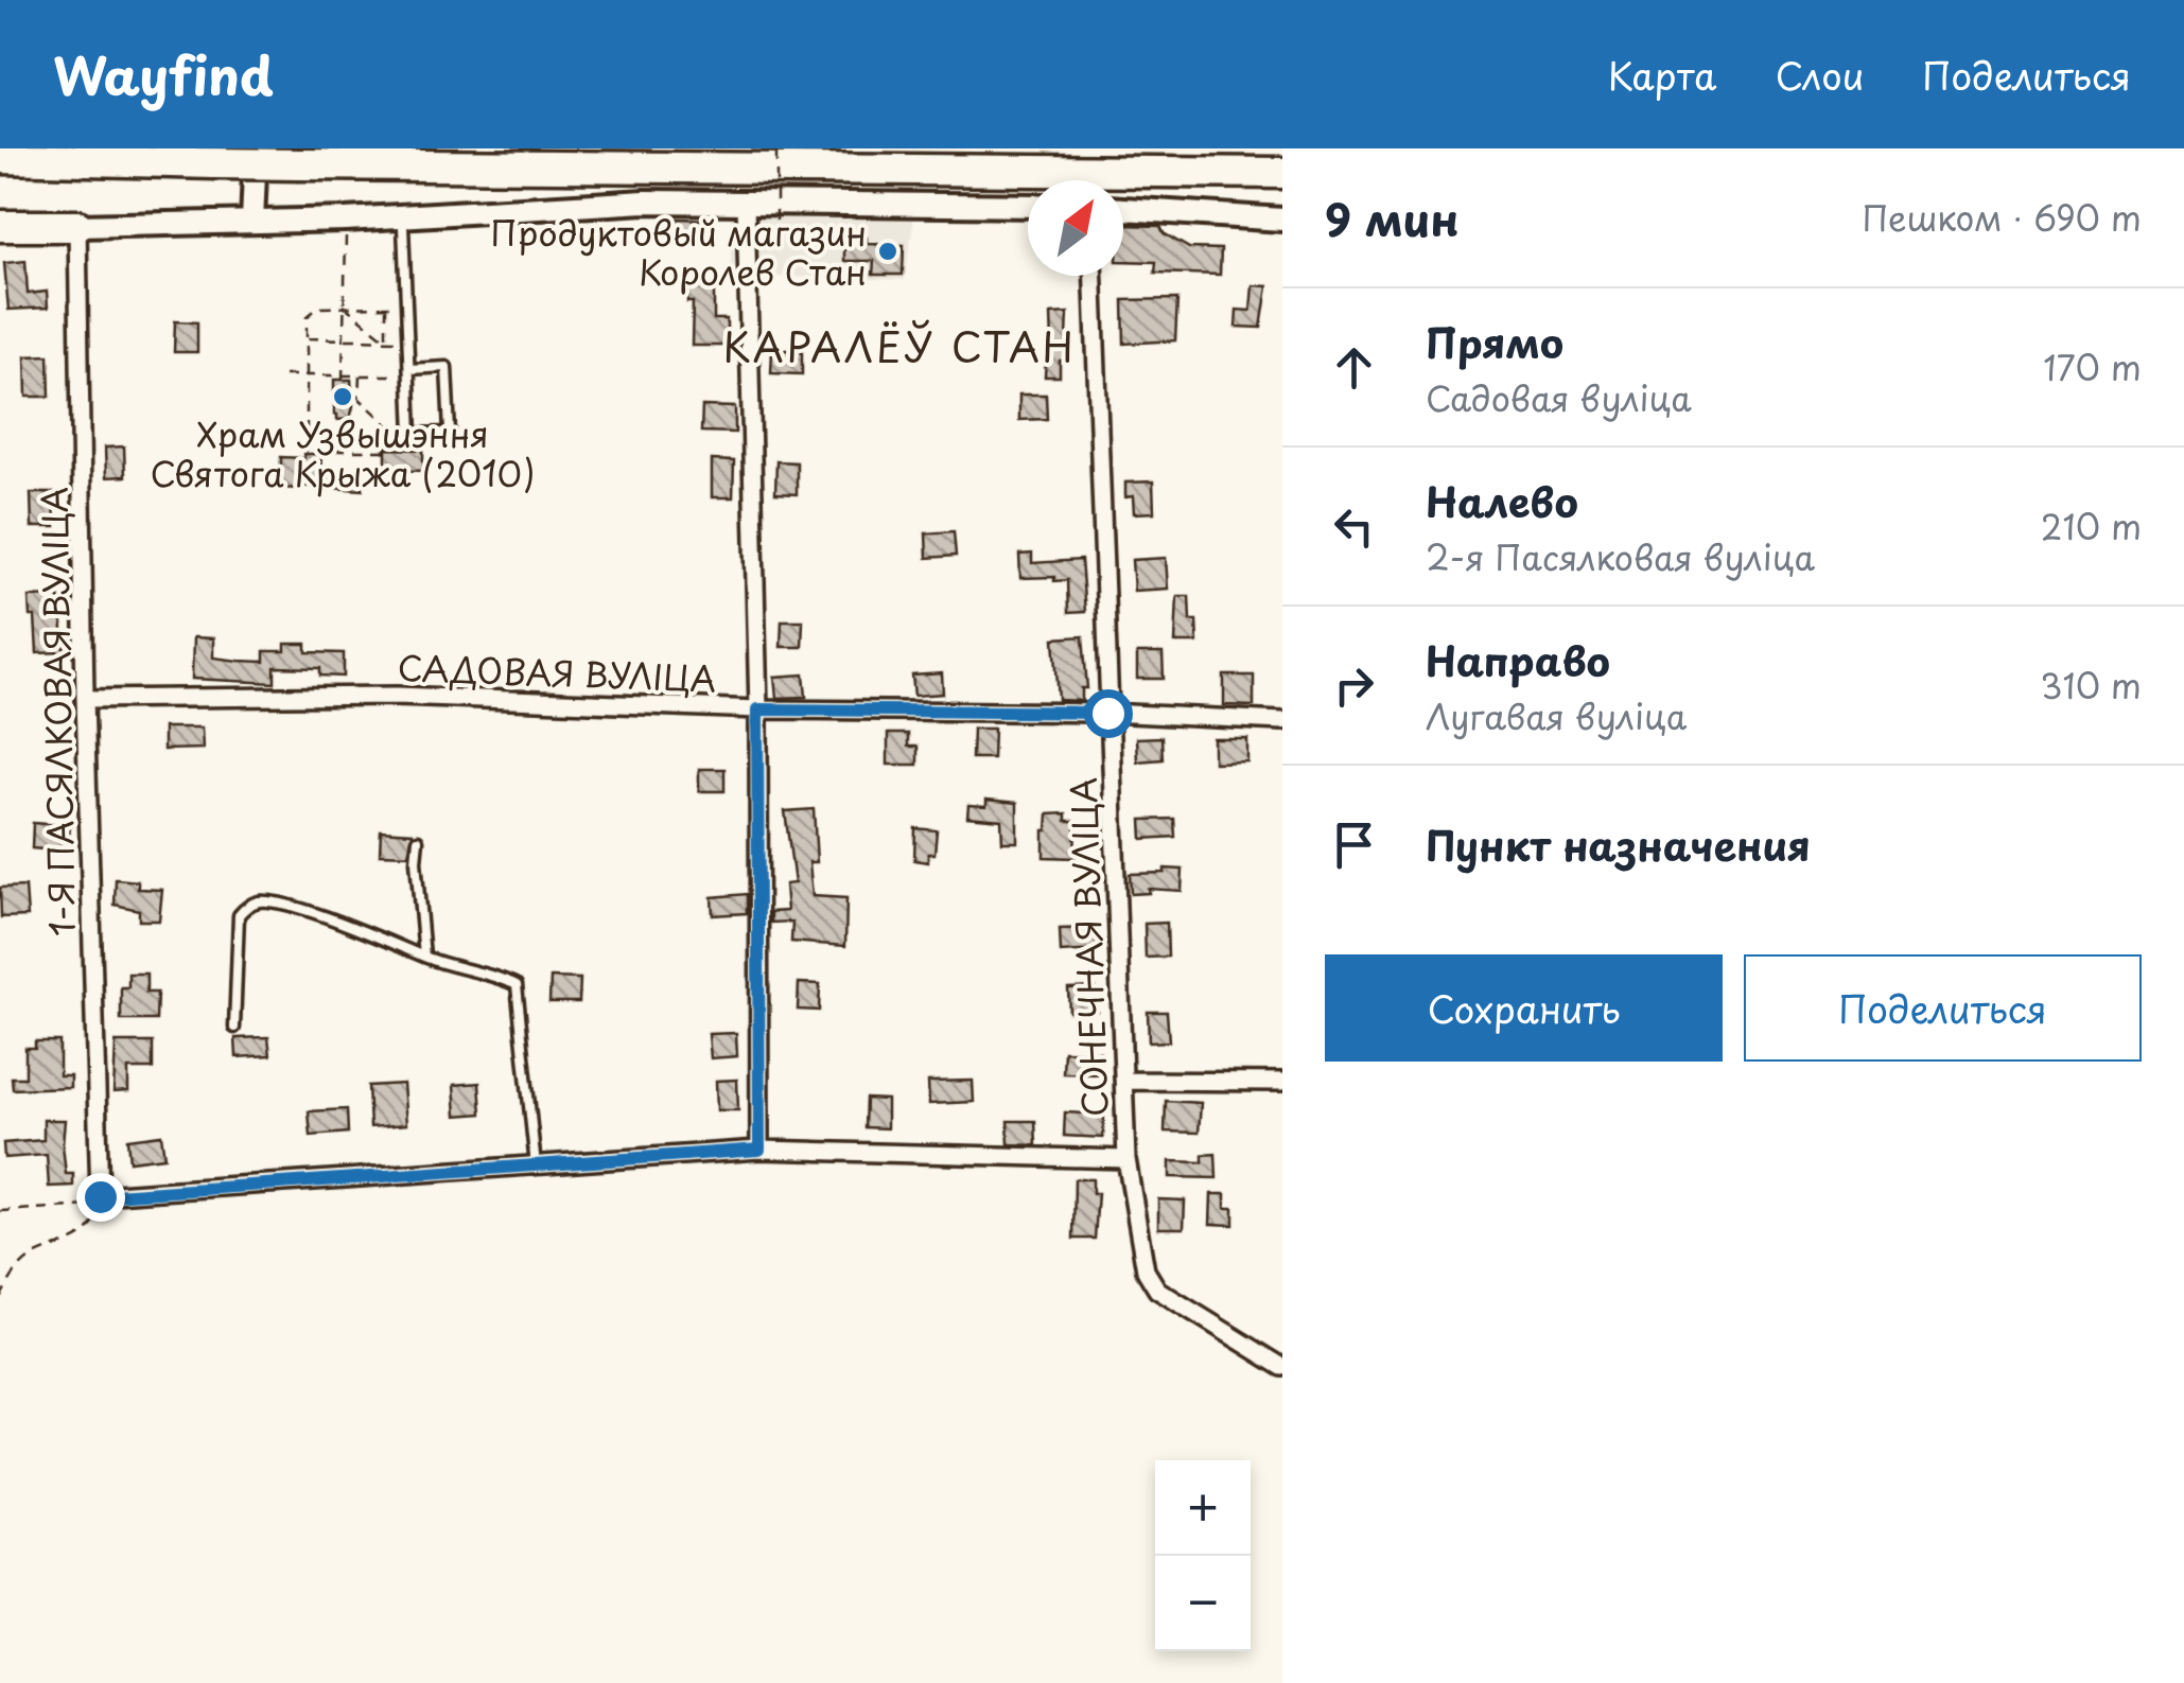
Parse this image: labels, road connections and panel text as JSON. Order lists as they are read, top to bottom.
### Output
{
  "streets": {
    "street": ["САДОВАЯ ВУЛІЦА", "1-Я ПАСЯЛКОВАЯ ВУЛІЦА", "СОНЕЧНАЯ ВУЛІЦА"]
  },
  "crossings": [
    ["САДОВАЯ ВУЛІЦА", "1-Я ПАСЯЛКОВАЯ ВУЛІЦА"],
    ["САДОВАЯ ВУЛІЦА", "СОНЕЧНАЯ ВУЛІЦА"]
  ],
  "districts": ["КАРАЛЁЎ СТАН"],
  "places": ["Продуктовый магазин Королев Стан", "Храм Узвышэння Святога Крыжа (2010)"],
  "north": "top right",
  "page": {
    "header": "Wayfind",
    "nav": ["Карта", "Слои", "Поделиться"],
    "heading": ["9 мин", "Пешком · 690 m"],
    "list": [
      ["Прямо", "Садовая вуліца", "170 m"],
      ["Налево", "2-я Пасялковая вуліца", "210 m"],
      ["Направо", "Лугавая вуліца", "310 m"],
      "Пункт назначения"
    ],
    "buttons": ["Сохранить", "Поделиться"],
    "map_buttons": ["+", "−"]
  }
}
